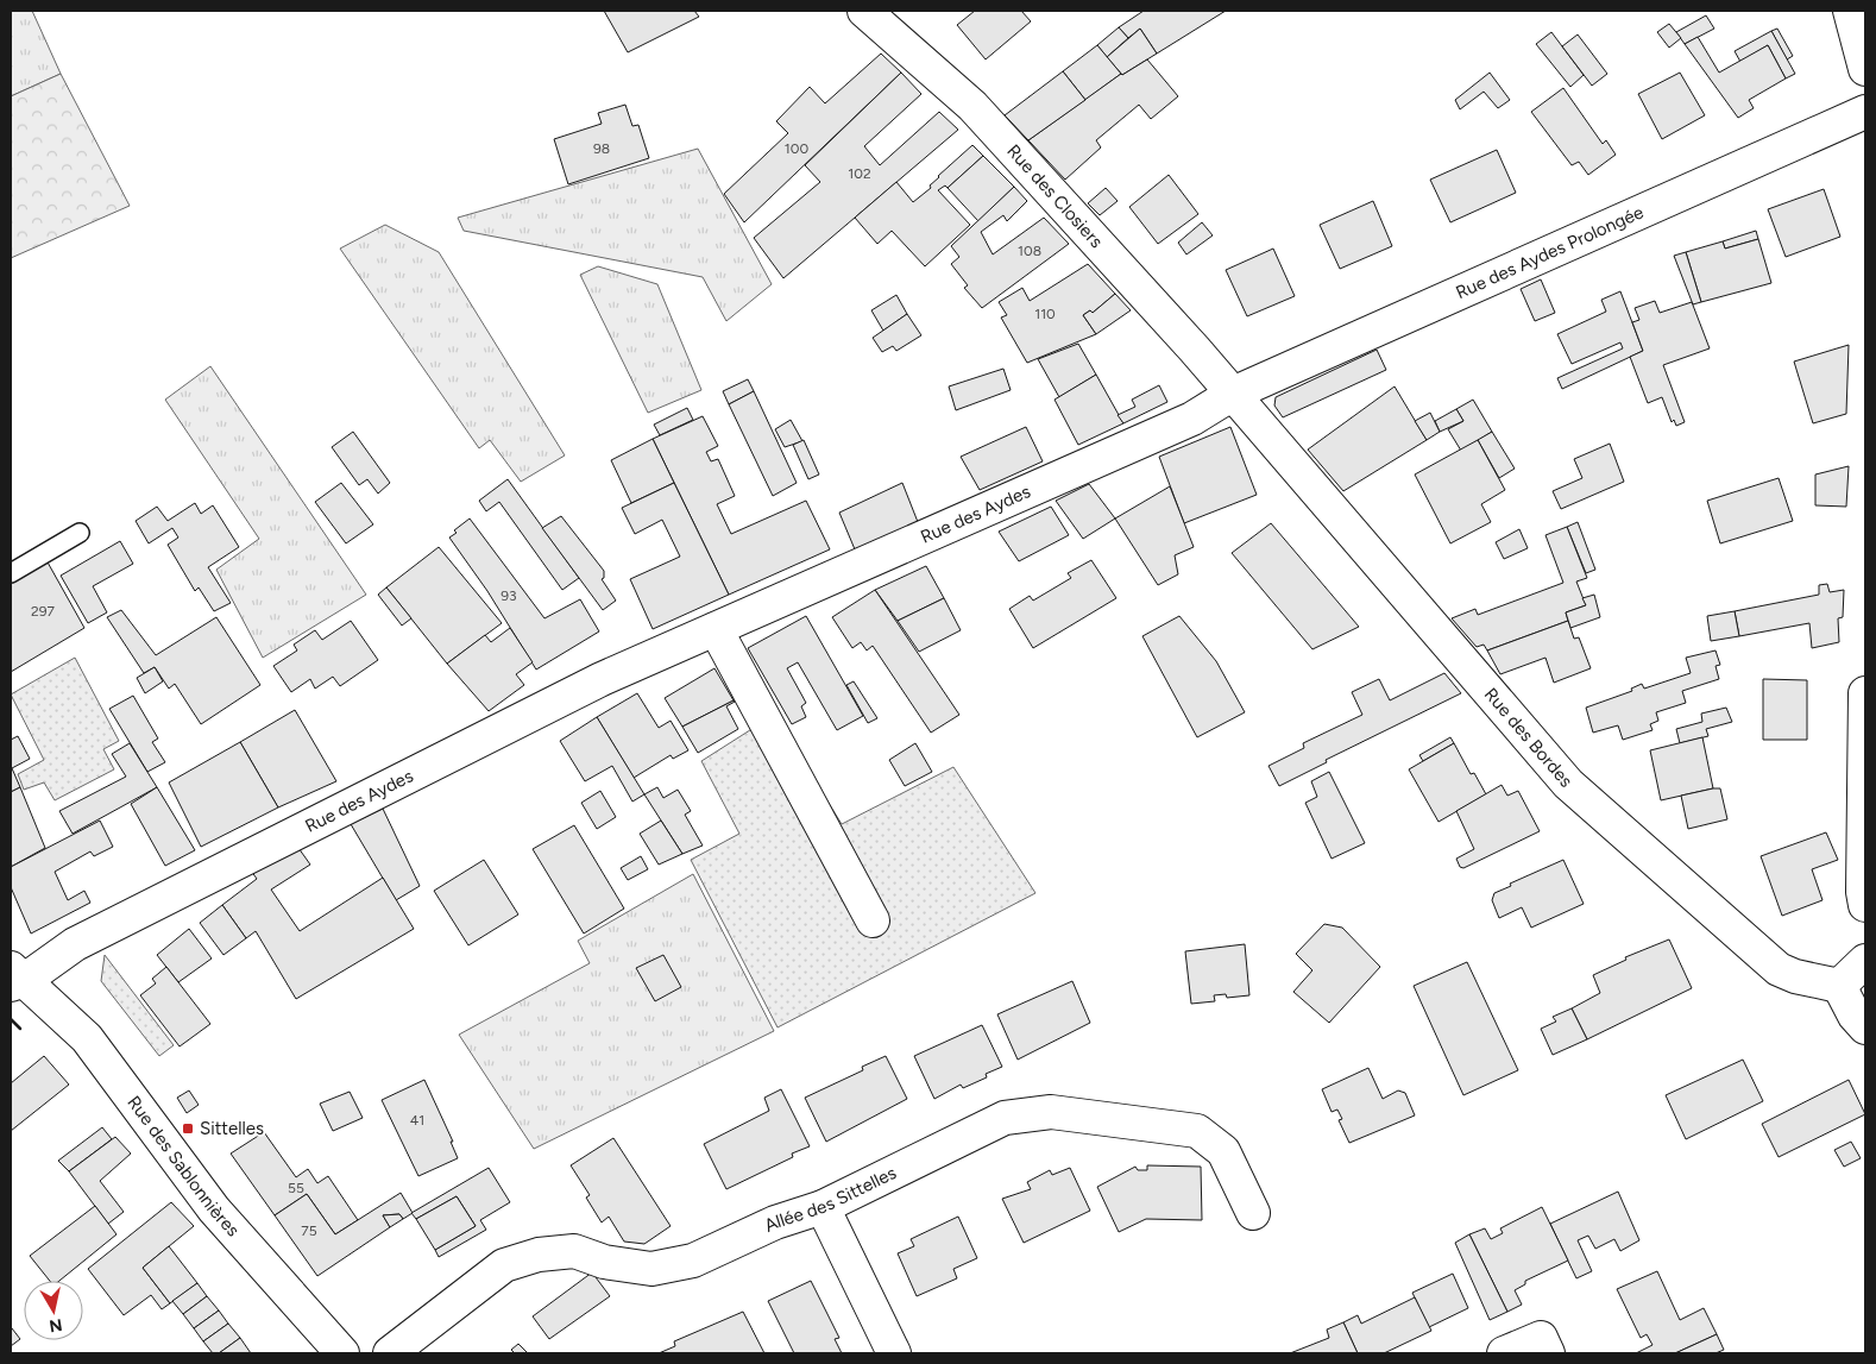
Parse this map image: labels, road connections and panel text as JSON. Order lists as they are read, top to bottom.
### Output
{
  "streets": {
    "street": [
      "Rue des Closiers",
      "Rue des Aydes Prolongée",
      "Rue des Aydes",
      "Rue des Bordes",
      "Rue des Sablonnières",
      "Allée des Sittelles"
    ]
  },
  "crossings": [
    ["Rue des Closiers", "Rue des Aydes Prolongée"],
    ["Rue des Closiers", "Rue des Aydes"],
    ["Rue des Closiers", "Rue des Bordes"],
    ["Rue des Aydes Prolongée", "Rue des Aydes"],
    ["Rue des Aydes Prolongée", "Rue des Bordes"],
    ["Rue des Aydes", "Rue des Bordes"],
    ["Rue des Aydes", "Rue des Sablonnières"]
  ],
  "places": {
    "transit": ["Sittelles"]
  },
  "house_numbers": [
    "98",
    "100",
    "102",
    "108",
    "110",
    "93",
    "297",
    "41",
    "55",
    "75"
  ],
  "north": "bottom"
}
